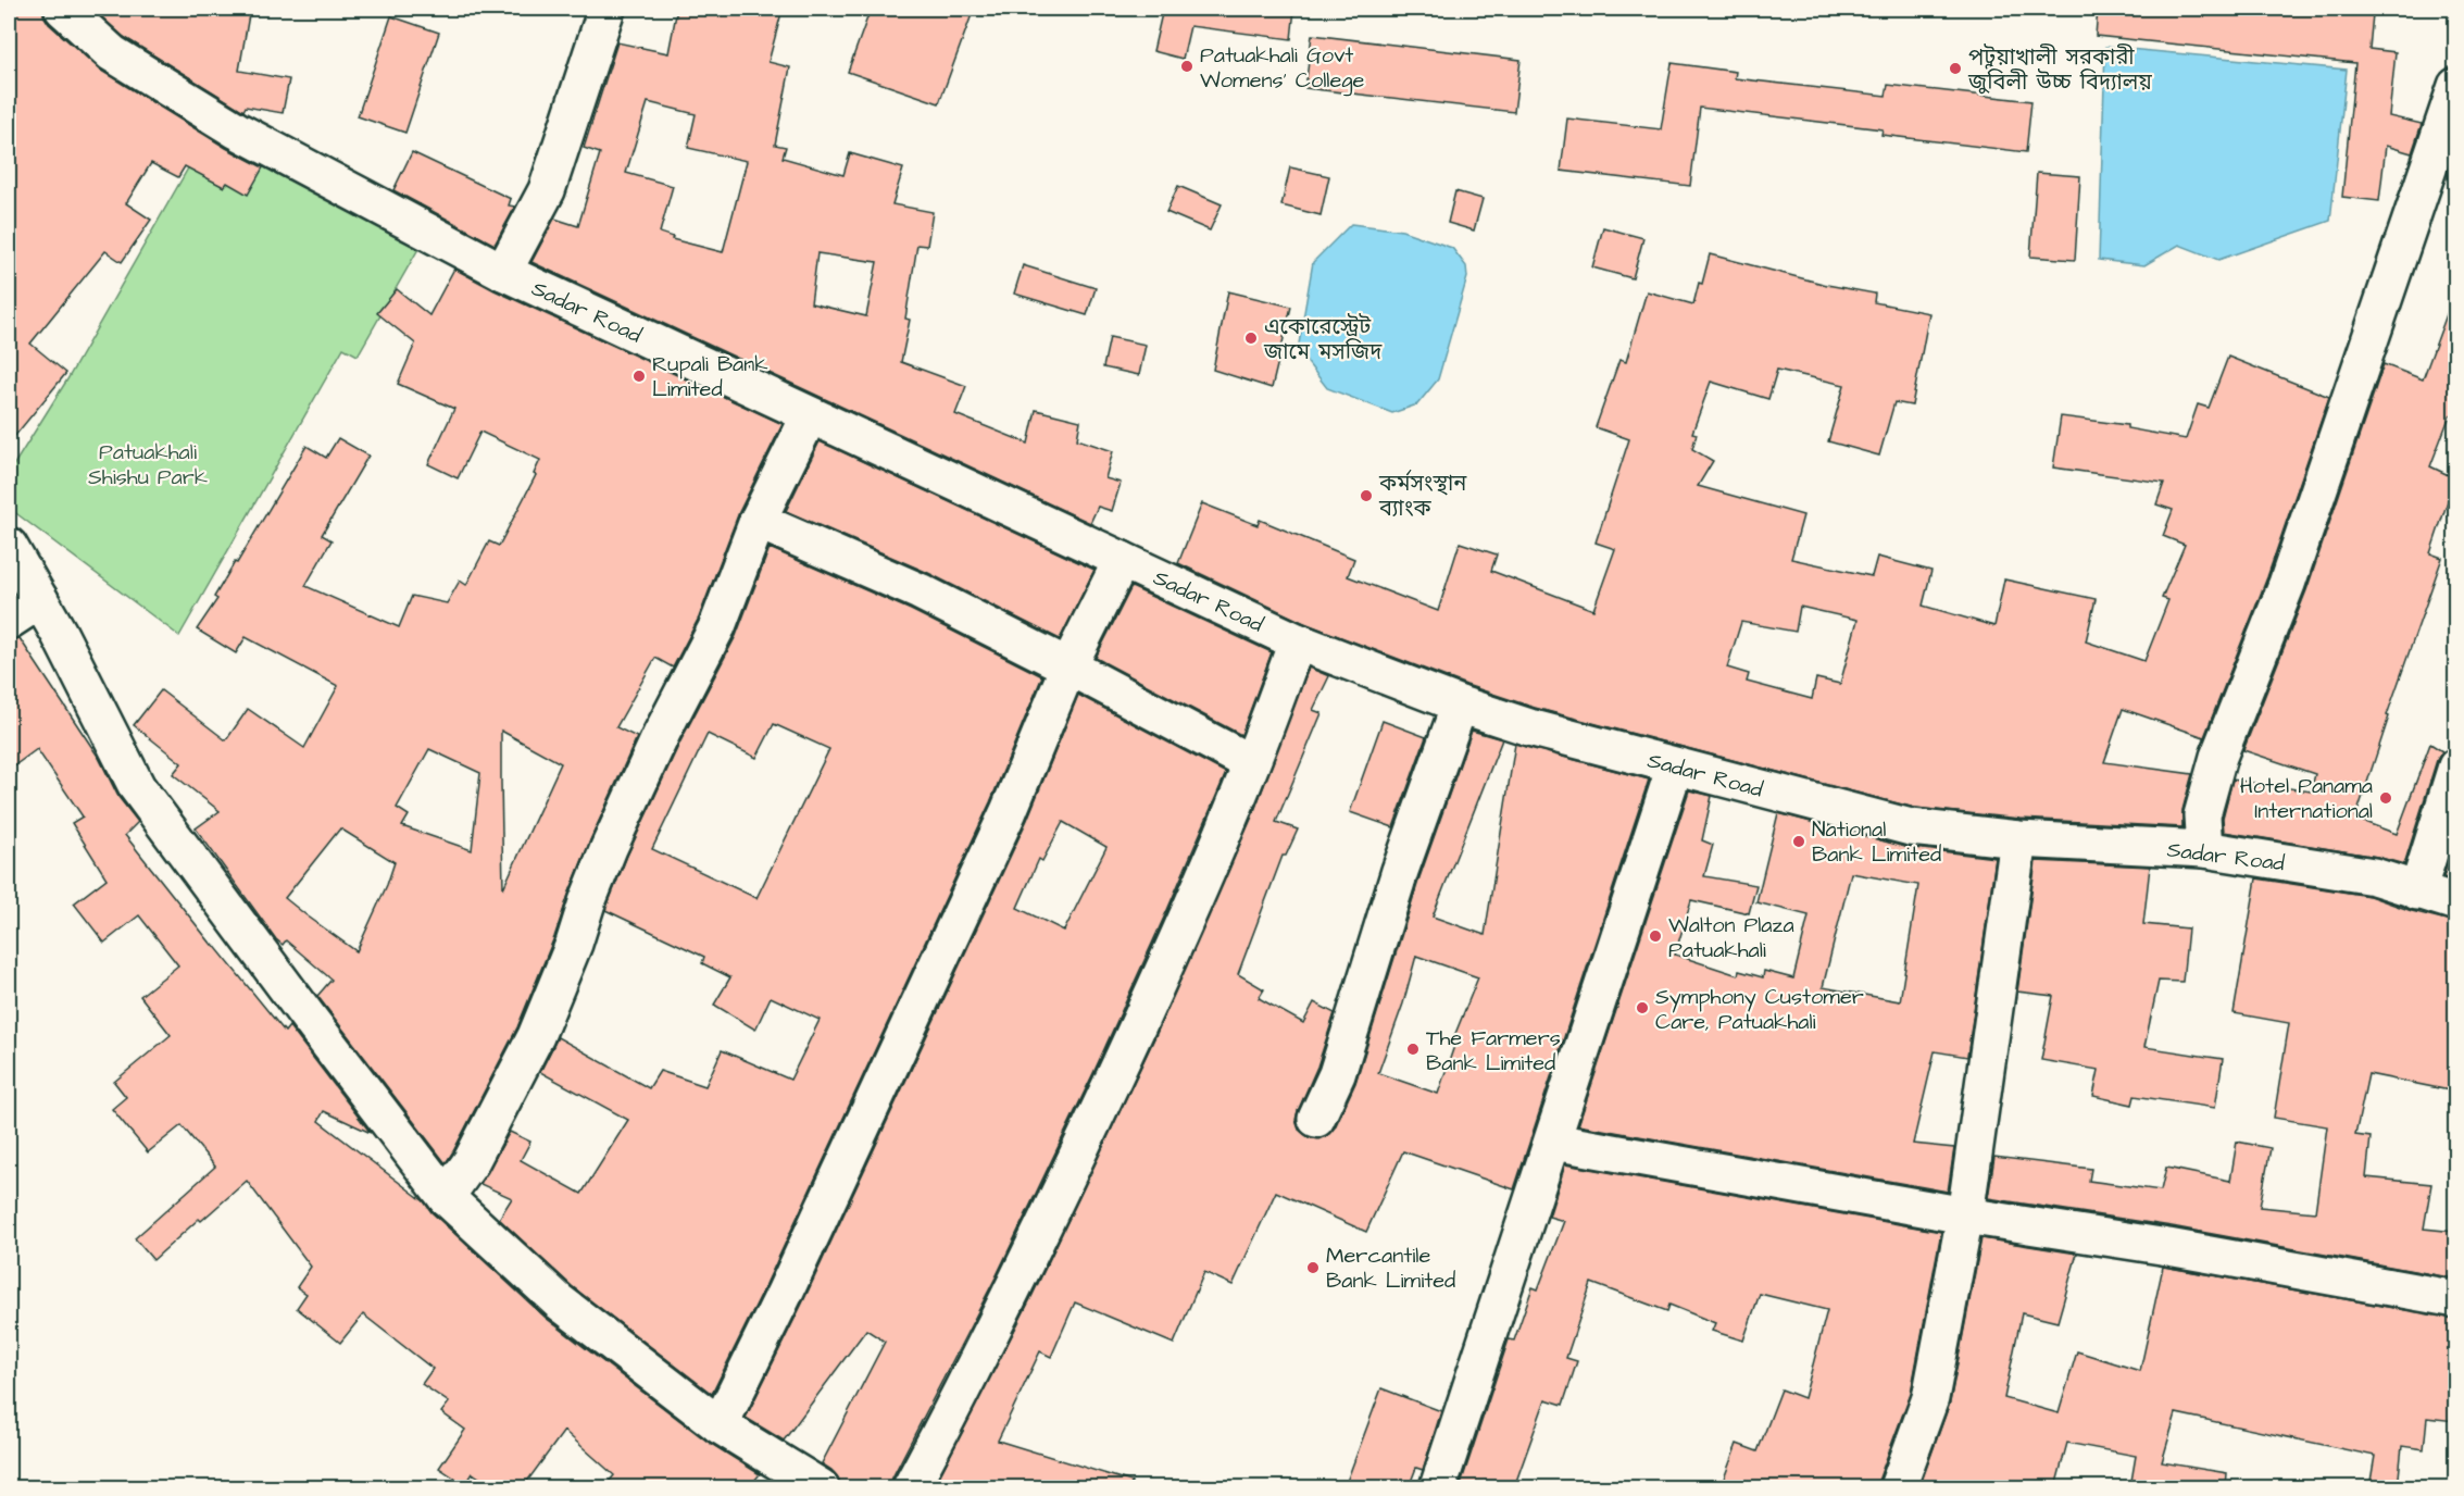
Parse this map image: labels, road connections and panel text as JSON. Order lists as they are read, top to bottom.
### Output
{
  "streets": {
    "street": ["Sadar Road"]
  },
  "parks": ["Patuakhali Shishu Park"],
  "places": [
    "Patuakhali Govt Womens' College",
    "পটুয়াখালী সরকারী জুবিলী উচ্চ বিদ্যালয়",
    "একোরেস্ট্রেট জামে মসজিদ",
    "Rupali Bank Limited",
    "কর্মসংস্থান ব্যাংক",
    "Hotel Panama International",
    "National Bank Limited",
    "Walton Plaza Patuakhali",
    "Symphony Customer Care, Patuakhali",
    "The Farmers Bank Limited",
    "Mercantile Bank Limited"
  ]
}
